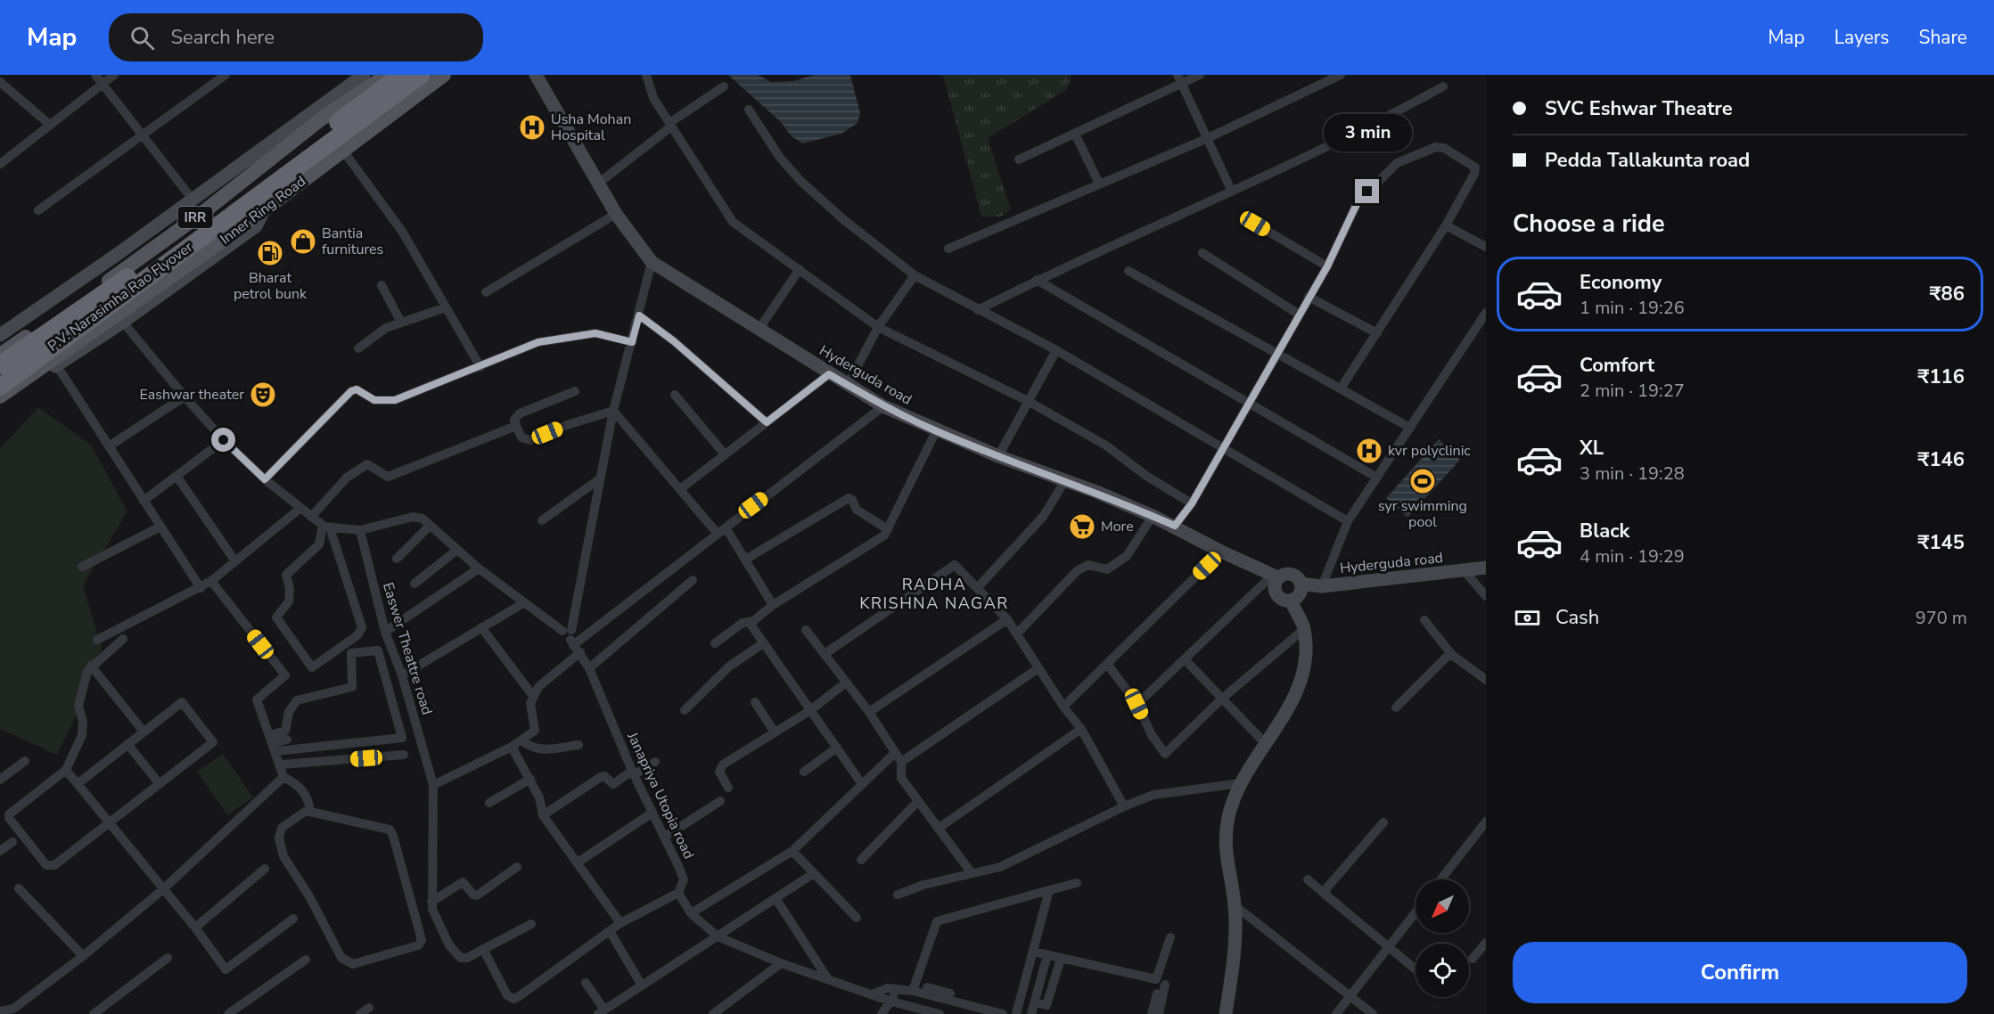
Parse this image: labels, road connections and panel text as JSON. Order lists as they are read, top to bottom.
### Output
{
  "streets": {
    "highway": ["P.V. Narasimha Rao Flyover"],
    "main road": ["Inner Ring Road", "IRR"],
    "street": ["Hyderguda road", "Easwer Theattre road", "Janapriya Utopia road"]
  },
  "districts": ["RADHA KRISHNA NAGAR"],
  "places": {
    "hospital": ["Usha Mohan Hospital", "kvr polyclinic"],
    "shop": ["Bantia furnitures"],
    "fuel station": ["Bharat petrol bunk"],
    "theatre": ["Eashwar theater"],
    "sports": ["syr swimming pool"],
    "supermarket": ["More"]
  },
  "north": "bottom left",
  "page": {
    "header": "Map",
    "search": "Search here",
    "nav": ["Map", "Layers", "Share"],
    "banner": ["SVC Eshwar Theatre", "Pedda Tallakunta road"],
    "bubble": "3 min",
    "heading": "Choose a ride",
    "list": [
      {
        "name": "Economy",
        "note": "1 min · 19:26",
        "value": "₹86"
      },
      {
        "name": "Comfort",
        "note": "2 min · 19:27",
        "value": "₹116"
      },
      {
        "name": "XL",
        "note": "3 min · 19:28",
        "value": "₹146"
      },
      {
        "name": "Black",
        "note": "4 min · 19:29",
        "value": "₹145"
      }
    ],
    "pay": ["Cash", "970 m"],
    "buttons": "Confirm"
  }
}
